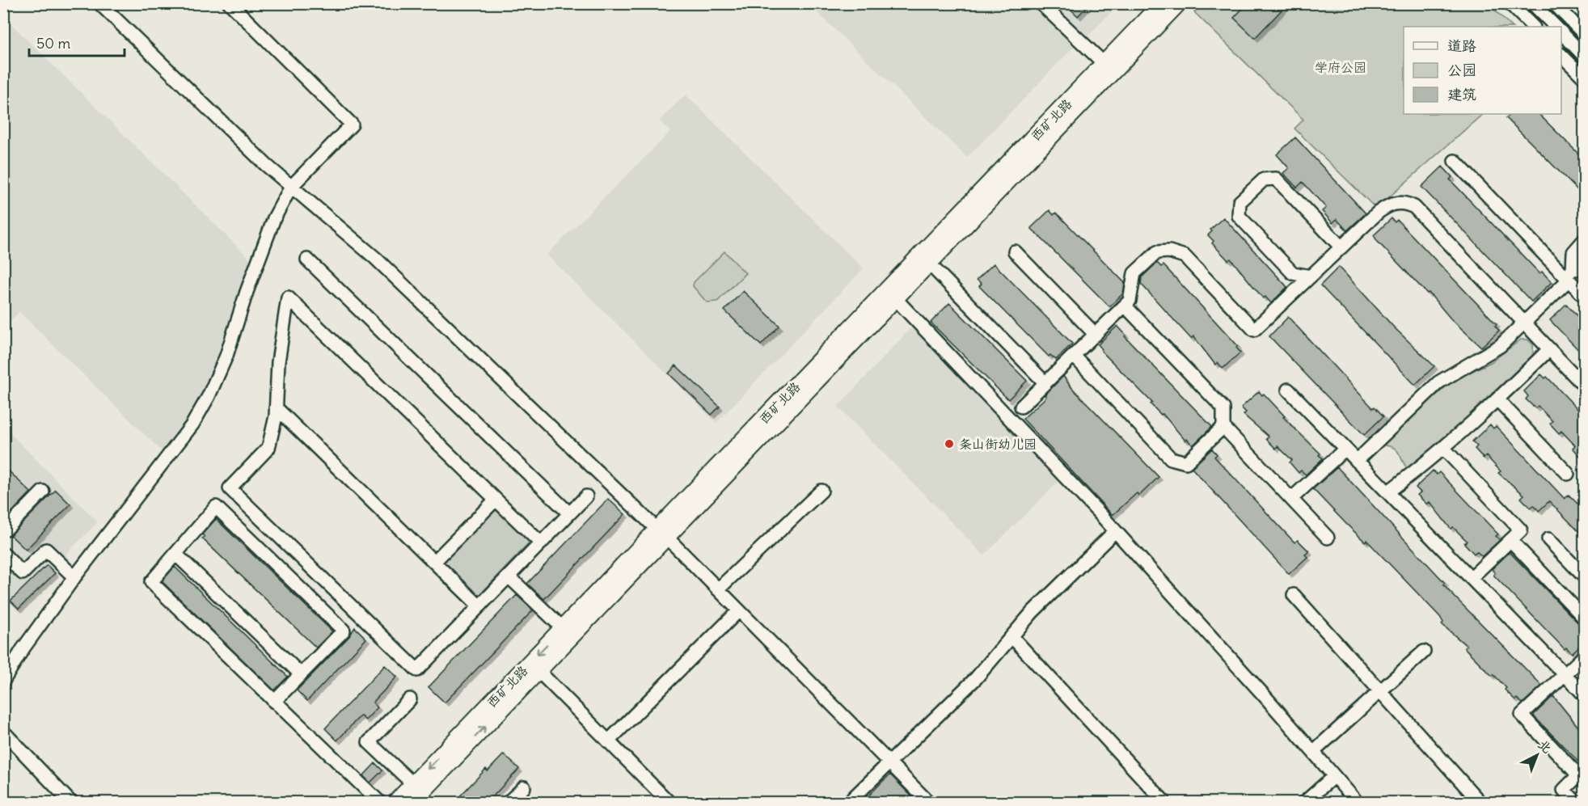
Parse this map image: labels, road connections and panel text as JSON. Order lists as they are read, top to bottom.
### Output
{
  "streets": {
    "main road": ["西矿北路"]
  },
  "parks": ["学府公园"],
  "places": ["条山街幼儿园"],
  "legend": ["道路", "公园", "建筑"],
  "scale_bar": "50 m",
  "north": "top right"
}
